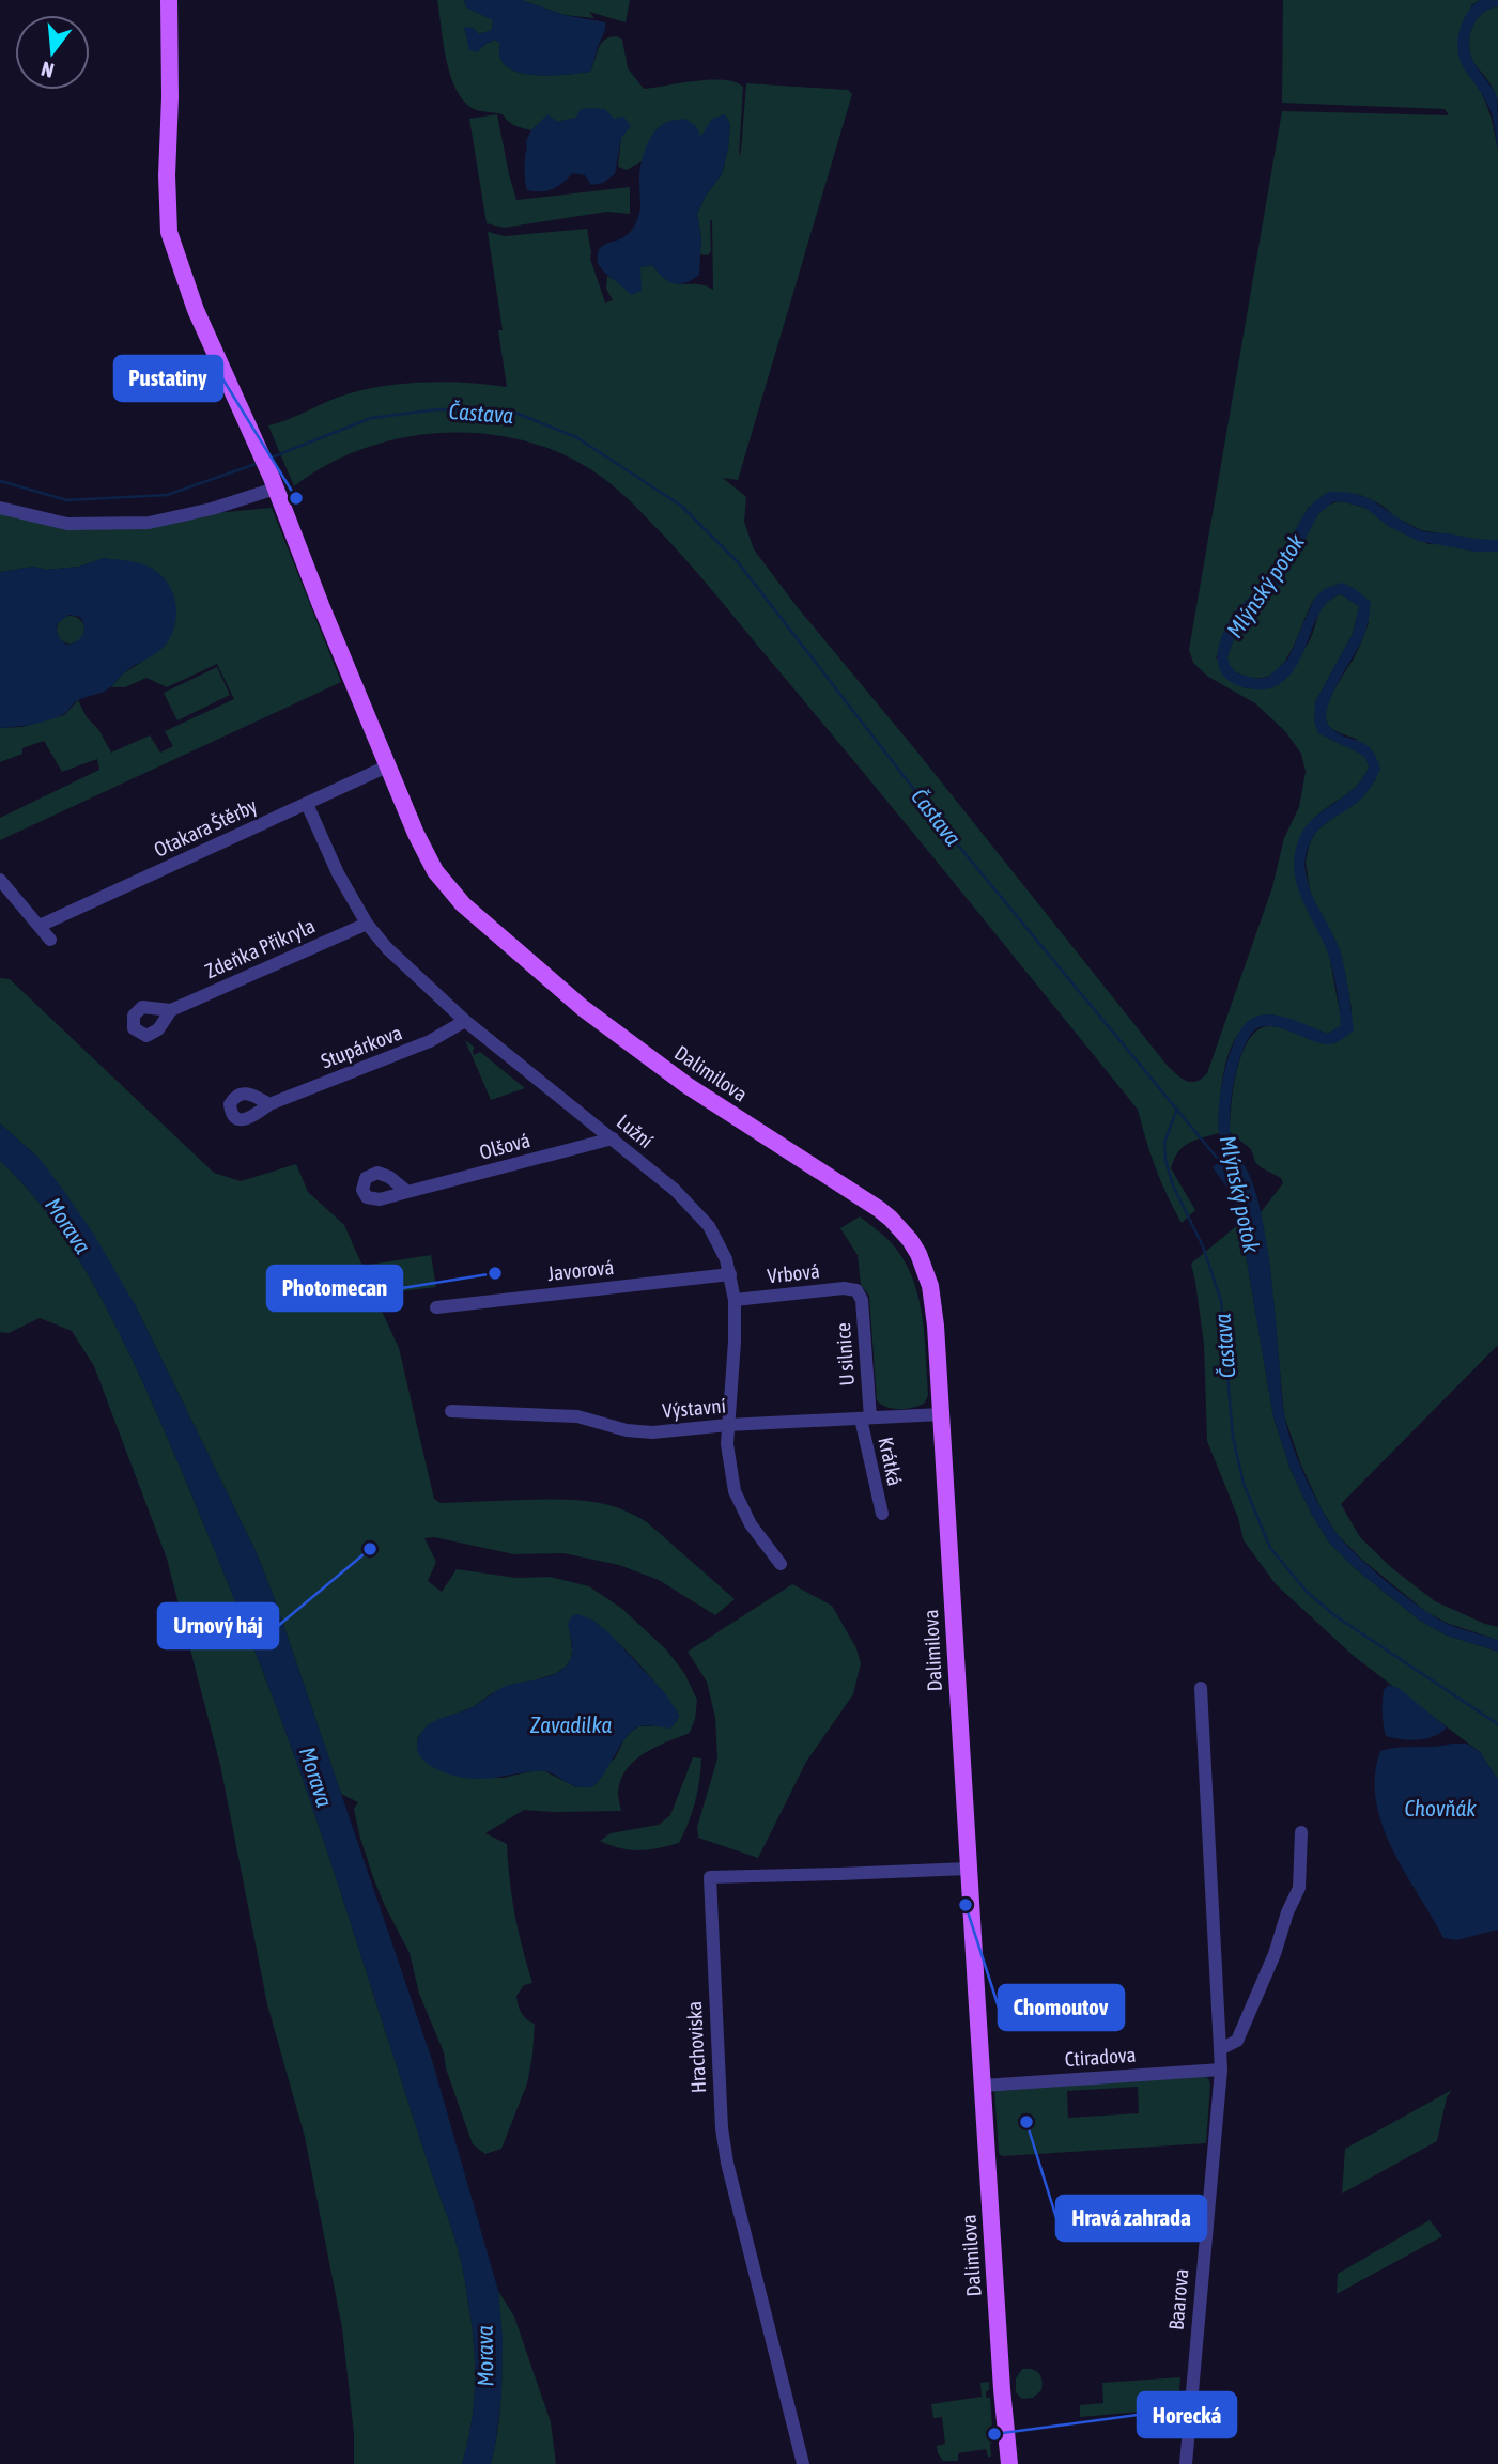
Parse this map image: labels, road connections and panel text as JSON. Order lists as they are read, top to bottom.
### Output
{
  "streets": {
    "main road": ["Dalimilova"],
    "street": [
      "Otakara Štěrby",
      "Zdeňka Přikryla",
      "Stupárkova",
      "Lužní",
      "Olšová",
      "Javorová",
      "Vrbová",
      "U silnice",
      "Výstavní",
      "Krátká",
      "Hrachoviska",
      "Ctiradova",
      "Baarova"
    ]
  },
  "crossings": [
    ["Otakara Štěrby", "Dalimilova"],
    ["Otakara Štěrby", "Lužní"],
    ["Zdeňka Přikryla", "Lužní"],
    ["Stupárkova", "Lužní"],
    ["Dalimilova", "Výstavní"],
    ["Dalimilova", "Hrachoviska"],
    ["Dalimilova", "Ctiradova"],
    ["Lužní", "Olšová"],
    ["Lužní", "Javorová"],
    ["Lužní", "Vrbová"],
    ["Lužní", "Výstavní"],
    ["Vrbová", "U silnice"],
    ["U silnice", "Výstavní"],
    ["U silnice", "Krátká"],
    ["Výstavní", "Krátká"],
    ["Ctiradova", "Baarova"]
  ],
  "water": [
    "Častava",
    "Mlýnský potok",
    "Morava",
    "Zavadilka",
    "Chovňák"
  ],
  "places": [
    "Pustatiny",
    "Photomecan",
    "Urnový háj",
    "Chomoutov",
    "Hravá zahrada",
    "Horecká"
  ],
  "north": "bottom"
}
